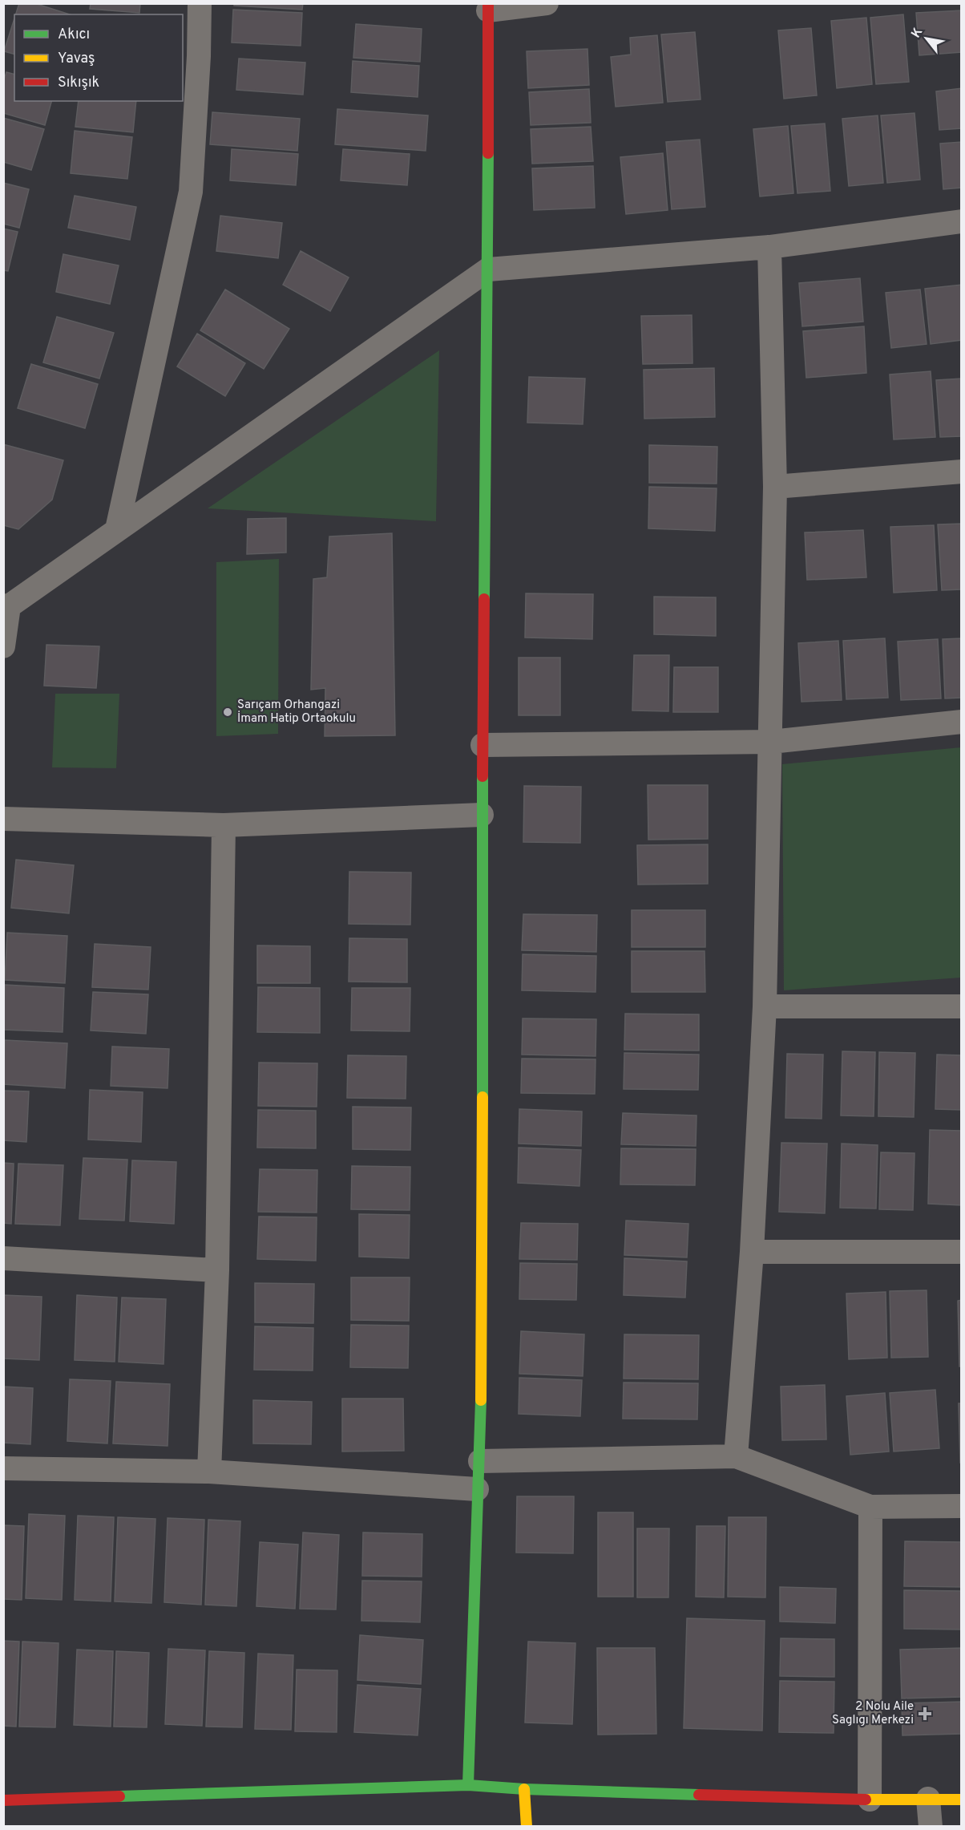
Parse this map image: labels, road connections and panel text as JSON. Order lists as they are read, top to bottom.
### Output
{
  "places": {
    "other": ["Sarıçam Orhangazi İmam Hatip Ortaokulu"],
    "health": ["2 Nolu Aile Saglıgı Merkezi"]
  },
  "legend": ["Akıcı", "Yavaş", "Sıkışık"],
  "north": "top left"
}
